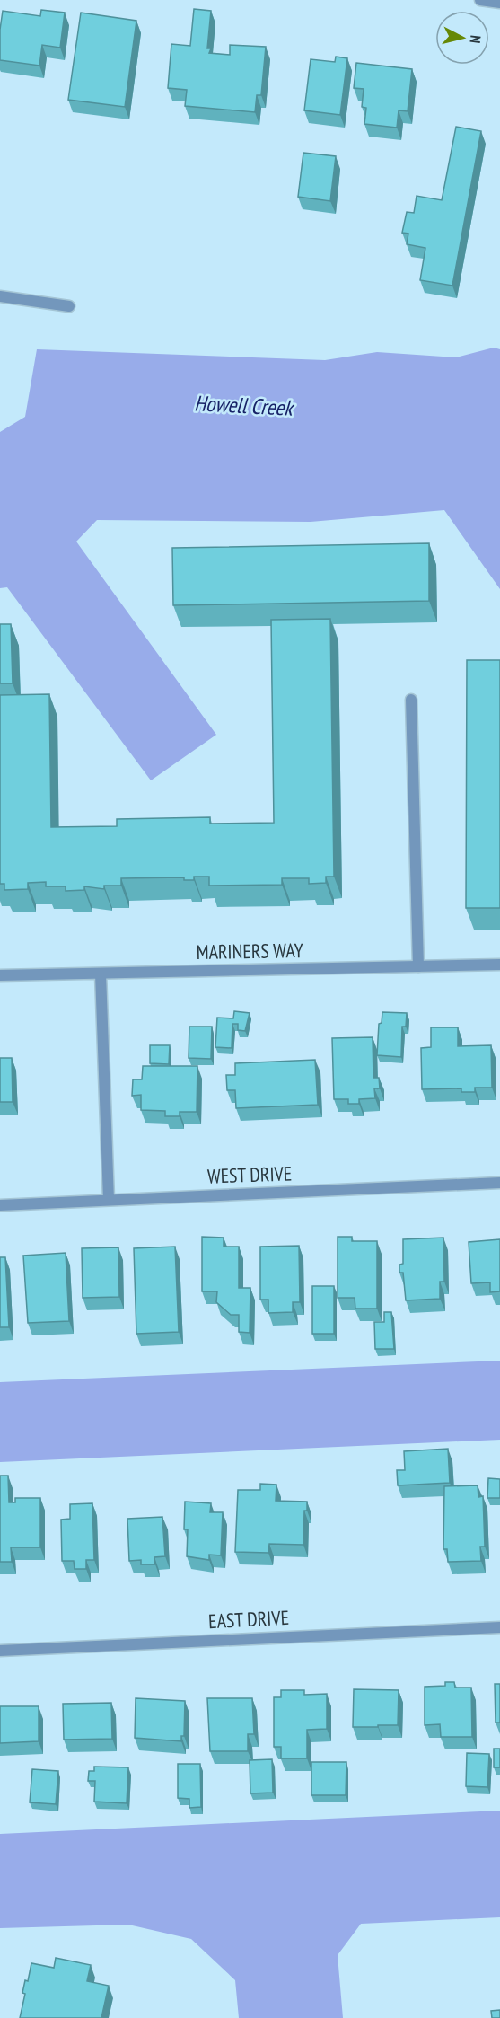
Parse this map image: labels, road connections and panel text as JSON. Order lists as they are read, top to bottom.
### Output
{
  "streets": {
    "street": ["MARINERS WAY", "WEST DRIVE", "EAST DRIVE"]
  },
  "water": ["Howell Creek"],
  "north": "right"
}
